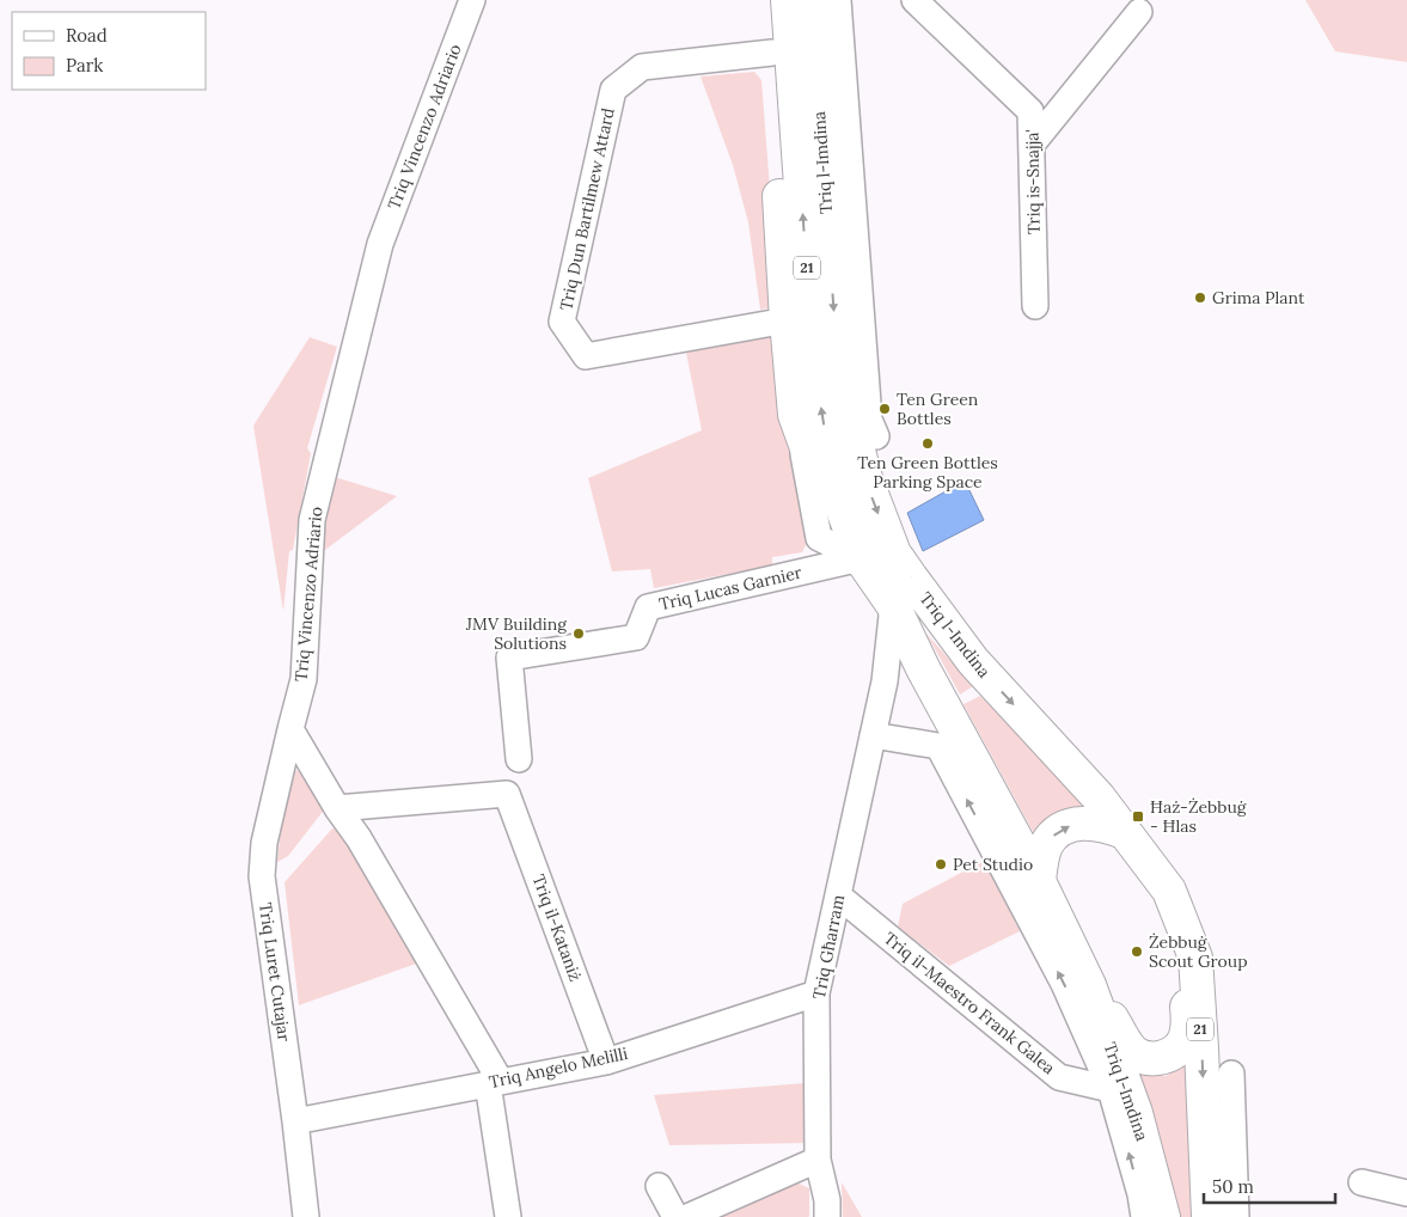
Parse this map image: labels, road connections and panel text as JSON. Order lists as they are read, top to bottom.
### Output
{
  "streets": {
    "highway": ["Triq l-Imdina", "21"],
    "street": [
      "Triq Vincenzo Adriario",
      "Triq is-Snajja'",
      "Triq Dun Bartilmew Attard",
      "Triq Lucas Garnier",
      "Triq il-Kataniż",
      "Triq Għarram",
      "Triq Luret Cutajar",
      "Triq il-Maestro Frank Galea",
      "Triq Angelo Melilli"
    ]
  },
  "crossings": [
    ["Triq Vincenzo Adriario", "Triq Luret Cutajar"],
    ["Triq l-Imdina", "Triq Lucas Garnier"],
    ["Triq l-Imdina", "Triq Għarram"],
    ["Triq il-Kataniż", "Triq Angelo Melilli"],
    ["Triq Għarram", "Triq il-Maestro Frank Galea"],
    ["Triq Għarram", "Triq Angelo Melilli"],
    ["Triq Luret Cutajar", "Triq Angelo Melilli"]
  ],
  "places": {
    "other": [
      "Grima Plant",
      "Ten Green Bottles",
      "Ten Green Bottles Parking Space",
      "JMV Building Solutions",
      "Pet Studio",
      "Żebbuġ Scout Group"
    ],
    "transit": ["Ħaż-Żebbuġ - Ħlas"]
  },
  "legend": ["Road", "Park"],
  "scale_bar": "50 m"
}
